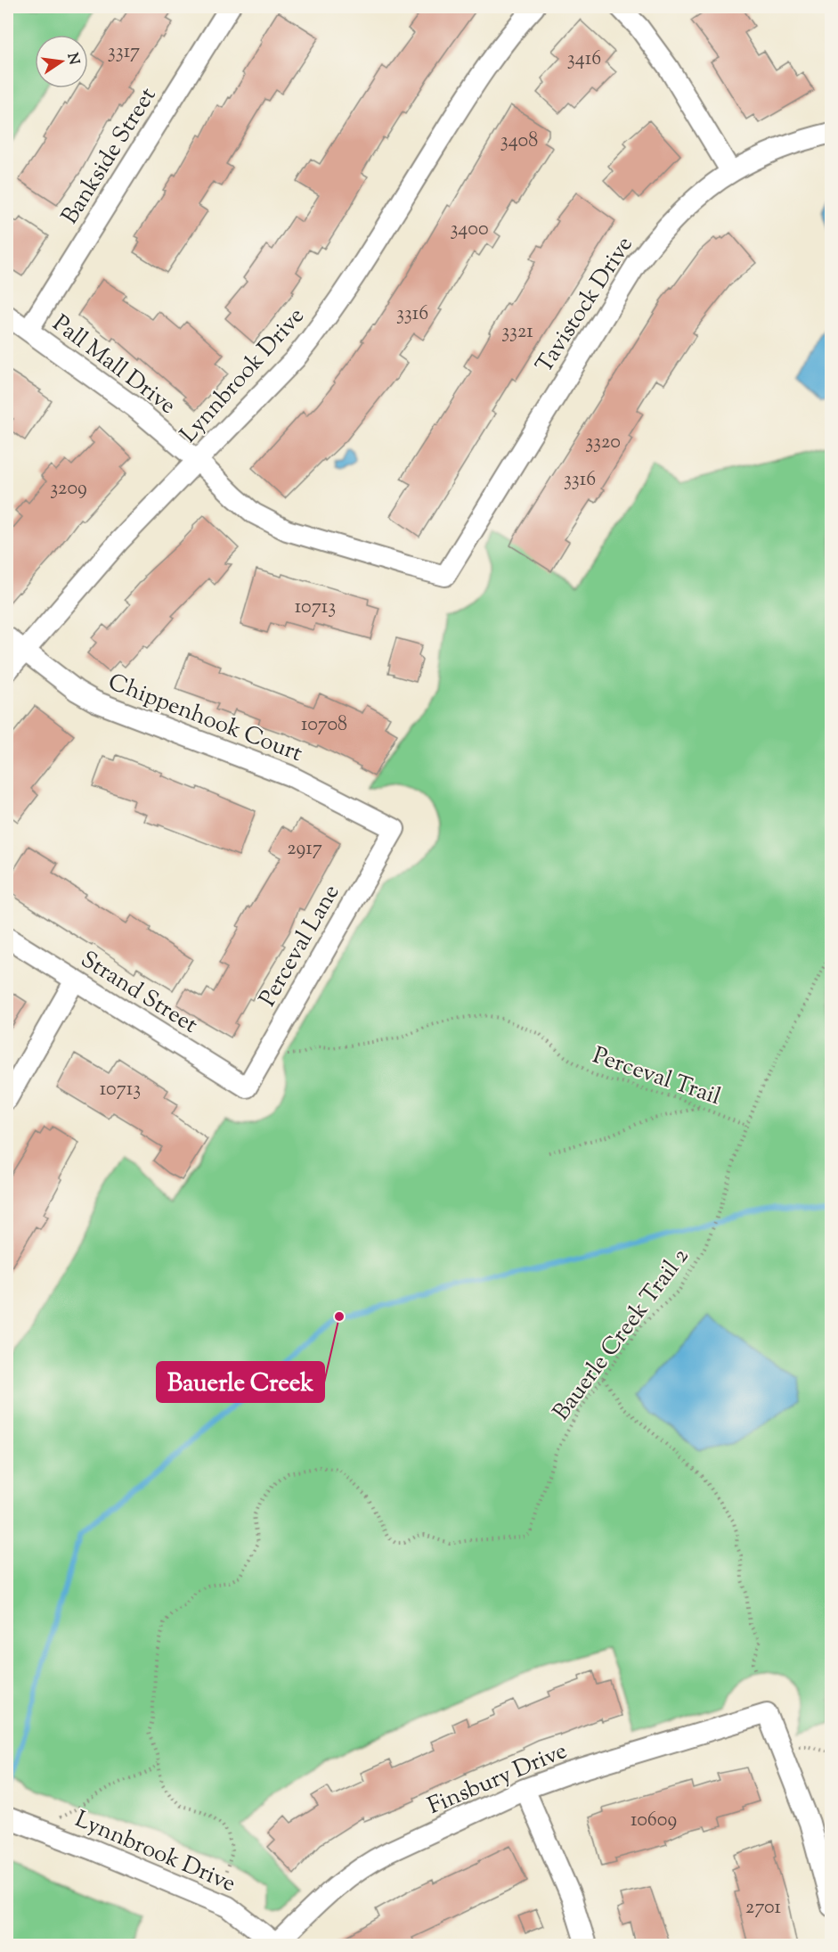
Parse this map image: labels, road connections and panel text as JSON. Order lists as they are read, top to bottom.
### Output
{
  "streets": {
    "street": [
      "Bankside Street",
      "Tavistock Drive",
      "Pall Mall Drive",
      "Lynnbrook Drive",
      "Chippenhook Court",
      "Perceval Lane",
      "Strand Street",
      "Finsbury Drive"
    ],
    "path": ["Perceval Trail", "Bauerle Creek Trail 2"]
  },
  "crossings": [
    ["Bankside Street", "Pall Mall Drive"],
    ["Tavistock Drive", "Pall Mall Drive"],
    ["Pall Mall Drive", "Lynnbrook Drive"],
    ["Lynnbrook Drive", "Chippenhook Court"],
    ["Lynnbrook Drive", "Finsbury Drive"],
    ["Chippenhook Court", "Perceval Lane"],
    ["Perceval Lane", "Strand Street"],
    ["Perceval Trail", "Bauerle Creek Trail 2"]
  ],
  "places": ["Bauerle Creek"],
  "house_numbers": [
    "3317",
    "3416",
    "3408",
    "3400",
    "3316",
    "3321",
    "3320",
    "3316",
    "3209",
    "10713",
    "10708",
    "2917",
    "10713",
    "10609",
    "2701"
  ],
  "north": "right"
}
